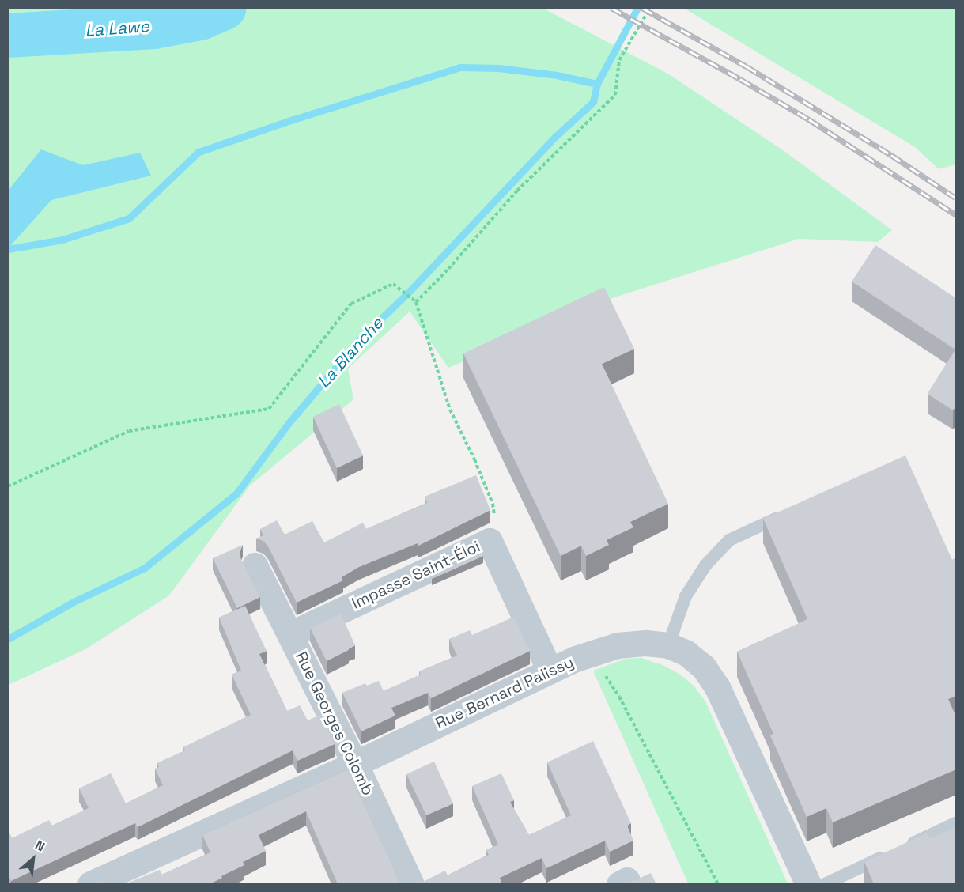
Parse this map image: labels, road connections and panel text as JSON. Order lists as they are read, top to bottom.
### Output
{
  "streets": {
    "street": ["Impasse Saint-Éloi", "Rue Bernard Palissy", "Rue Georges Colomb"]
  },
  "crossings": [
    ["Impasse Saint-Éloi", "Rue Bernard Palissy"],
    ["Impasse Saint-Éloi", "Rue Georges Colomb"],
    ["Rue Bernard Palissy", "Rue Georges Colomb"]
  ],
  "water": ["La Lawe", "La Blanche"],
  "north": "top right"
}
